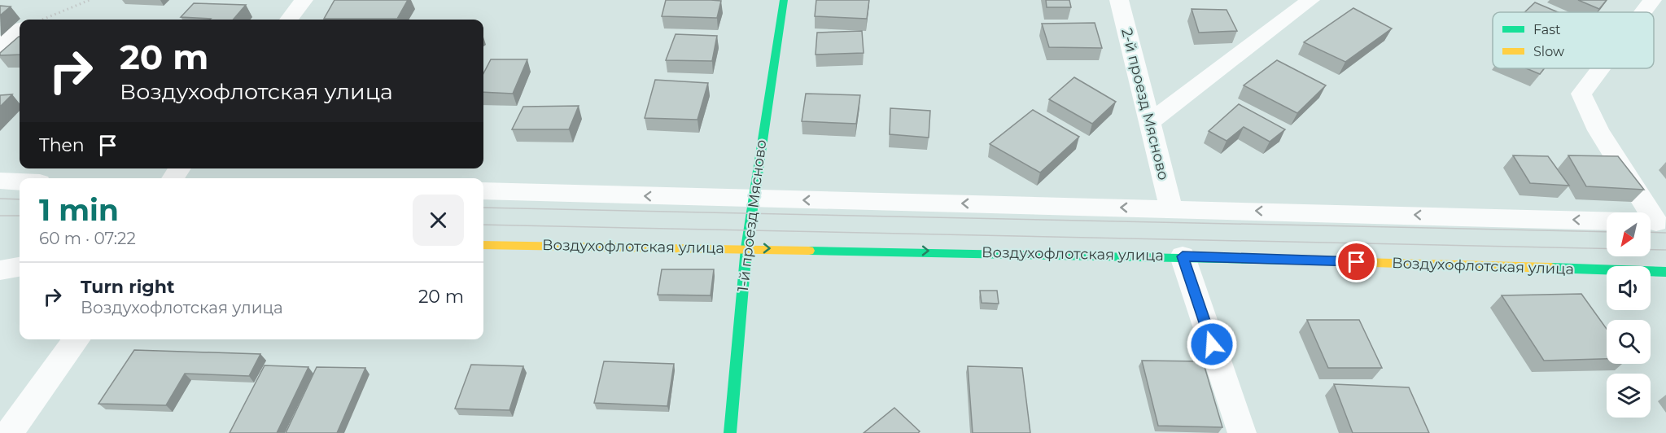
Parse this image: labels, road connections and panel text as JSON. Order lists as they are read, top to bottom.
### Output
{
  "streets": {
    "street": ["2-й проезд Мясново", "1-й проезд Мясново", "Воздухофлотская улица"]
  },
  "crossings": [
    ["1-й проезд Мясново", "Воздухофлотская улица"]
  ],
  "legend": ["Fast", "Slow"],
  "north": "bottom left",
  "page": {
    "turn": ["20 m", "Воздухофлотская улица"],
    "then": "Then",
    "heading": ["1 min", "60 m · 07:22"],
    "list": [
      {
        "name": "Turn right",
        "note": "Воздухофлотская улица",
        "value": "20 m"
      }
    ]
  }
}
